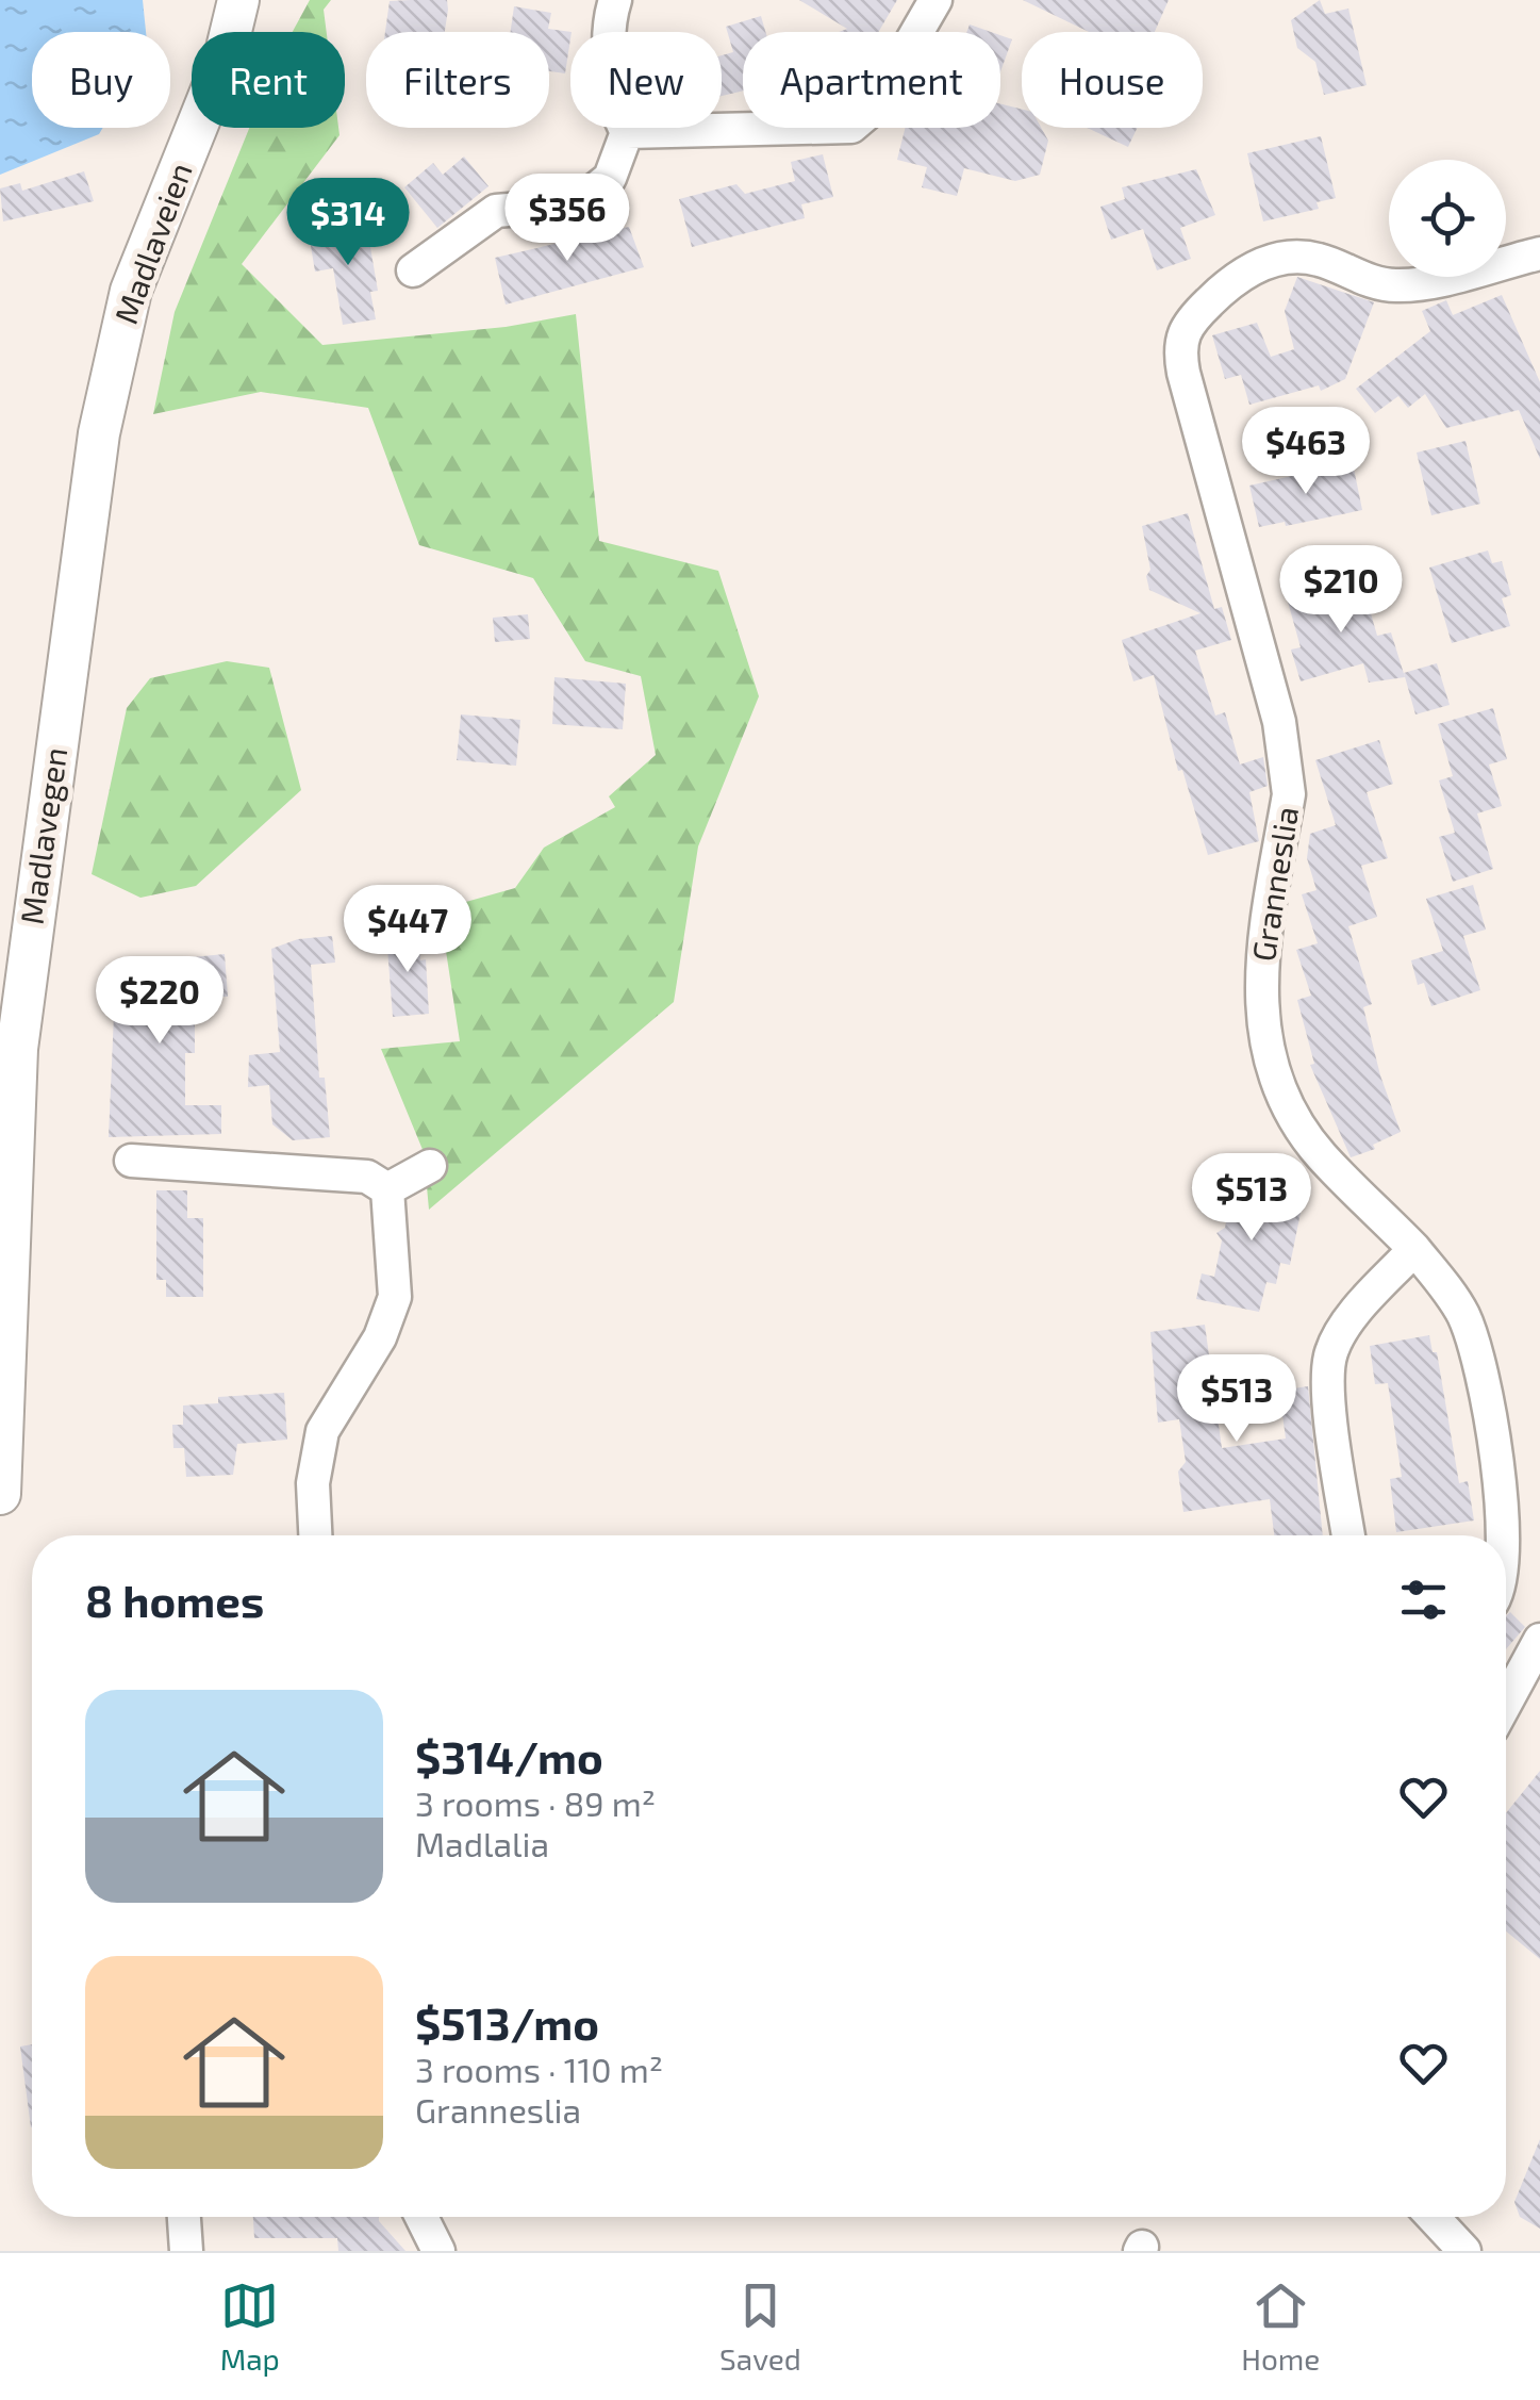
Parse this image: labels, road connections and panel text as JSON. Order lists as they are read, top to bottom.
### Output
{
  "streets": {
    "main road": ["Madlaveien", "Madlavegen"],
    "street": ["Granneslia"]
  },
  "crossings": [
    ["Madlaveien", "Madlavegen"]
  ],
  "page": {
    "chip": [
      "Buy",
      "Rent",
      "Filters",
      "New",
      "Apartment",
      "House"
    ],
    "price": [
      "$356",
      "$314",
      "$463",
      "$210",
      "$447",
      "$220",
      "$513",
      "$513"
    ],
    "heading": "8 homes",
    "list": [
      {
        "name": "$314/mo",
        "note": "3 rooms · 89 m² · Madlalia"
      },
      {
        "name": "$513/mo",
        "note": "3 rooms · 110 m² · Granneslia"
      }
    ],
    "tabs": ["Map", "Saved", "Home"]
  }
}
